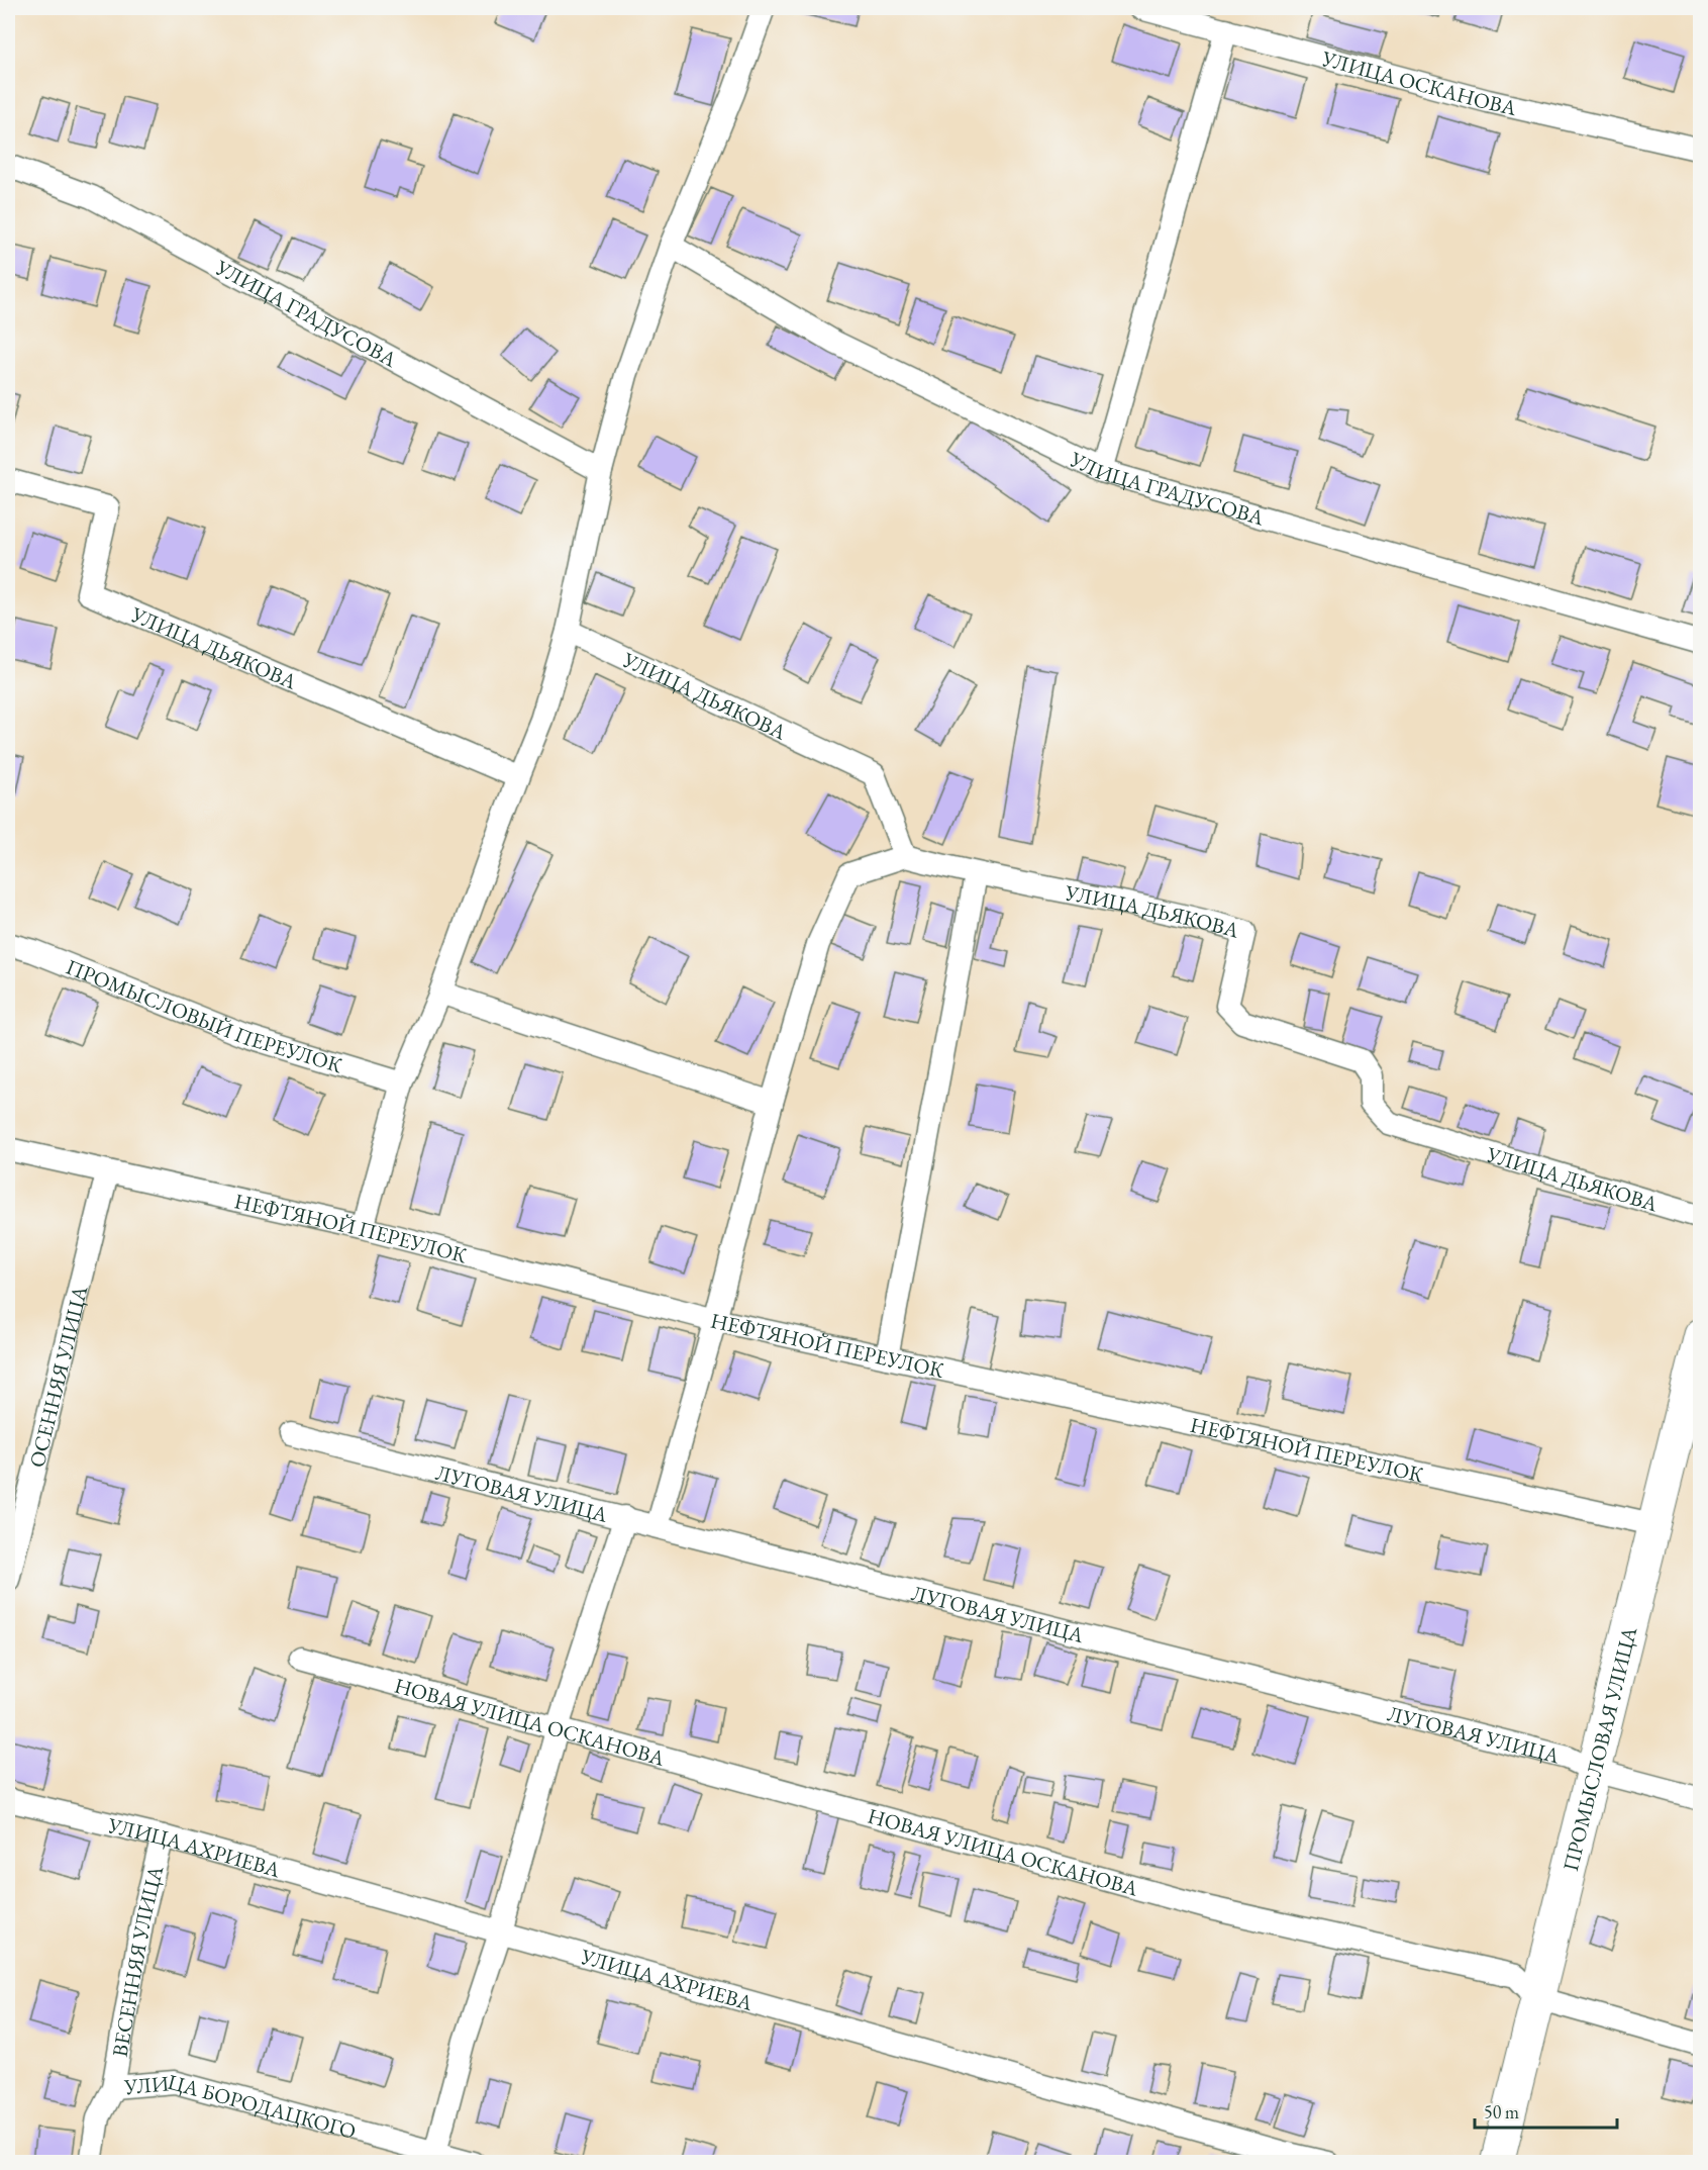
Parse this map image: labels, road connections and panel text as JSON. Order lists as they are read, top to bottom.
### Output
{
  "streets": {
    "street": [
      "УЛИЦА ОСКАНОВА",
      "УЛИЦА ГРАДУСОВА",
      "УЛИЦА ДЬЯКОВА",
      "ПРОМЫСЛОВЫЙ ПЕРЕУЛОК",
      "НЕФТЯНОЙ ПЕРЕУЛОК",
      "ОСЕННЯЯ УЛИЦА",
      "ЛУГОВАЯ УЛИЦА",
      "НОВАЯ УЛИЦА ОСКАНОВА",
      "ПРОМЫСЛОВАЯ УЛИЦА",
      "УЛИЦА АХРИЕВА",
      "ВЕСЕННЯЯ УЛИЦА",
      "УЛИЦА БОРОДАЦКОГО"
    ]
  },
  "crossings": [
    ["НЕФТЯНОЙ ПЕРЕУЛОК", "ОСЕННЯЯ УЛИЦА"],
    ["НЕФТЯНОЙ ПЕРЕУЛОК", "ПРОМЫСЛОВАЯ УЛИЦА"],
    ["ЛУГОВАЯ УЛИЦА", "ПРОМЫСЛОВАЯ УЛИЦА"],
    ["НОВАЯ УЛИЦА ОСКАНОВА", "ПРОМЫСЛОВАЯ УЛИЦА"],
    ["УЛИЦА АХРИЕВА", "ВЕСЕННЯЯ УЛИЦА"],
    ["ВЕСЕННЯЯ УЛИЦА", "УЛИЦА БОРОДАЦКОГО"]
  ],
  "scale_bar": "50 m"
}
